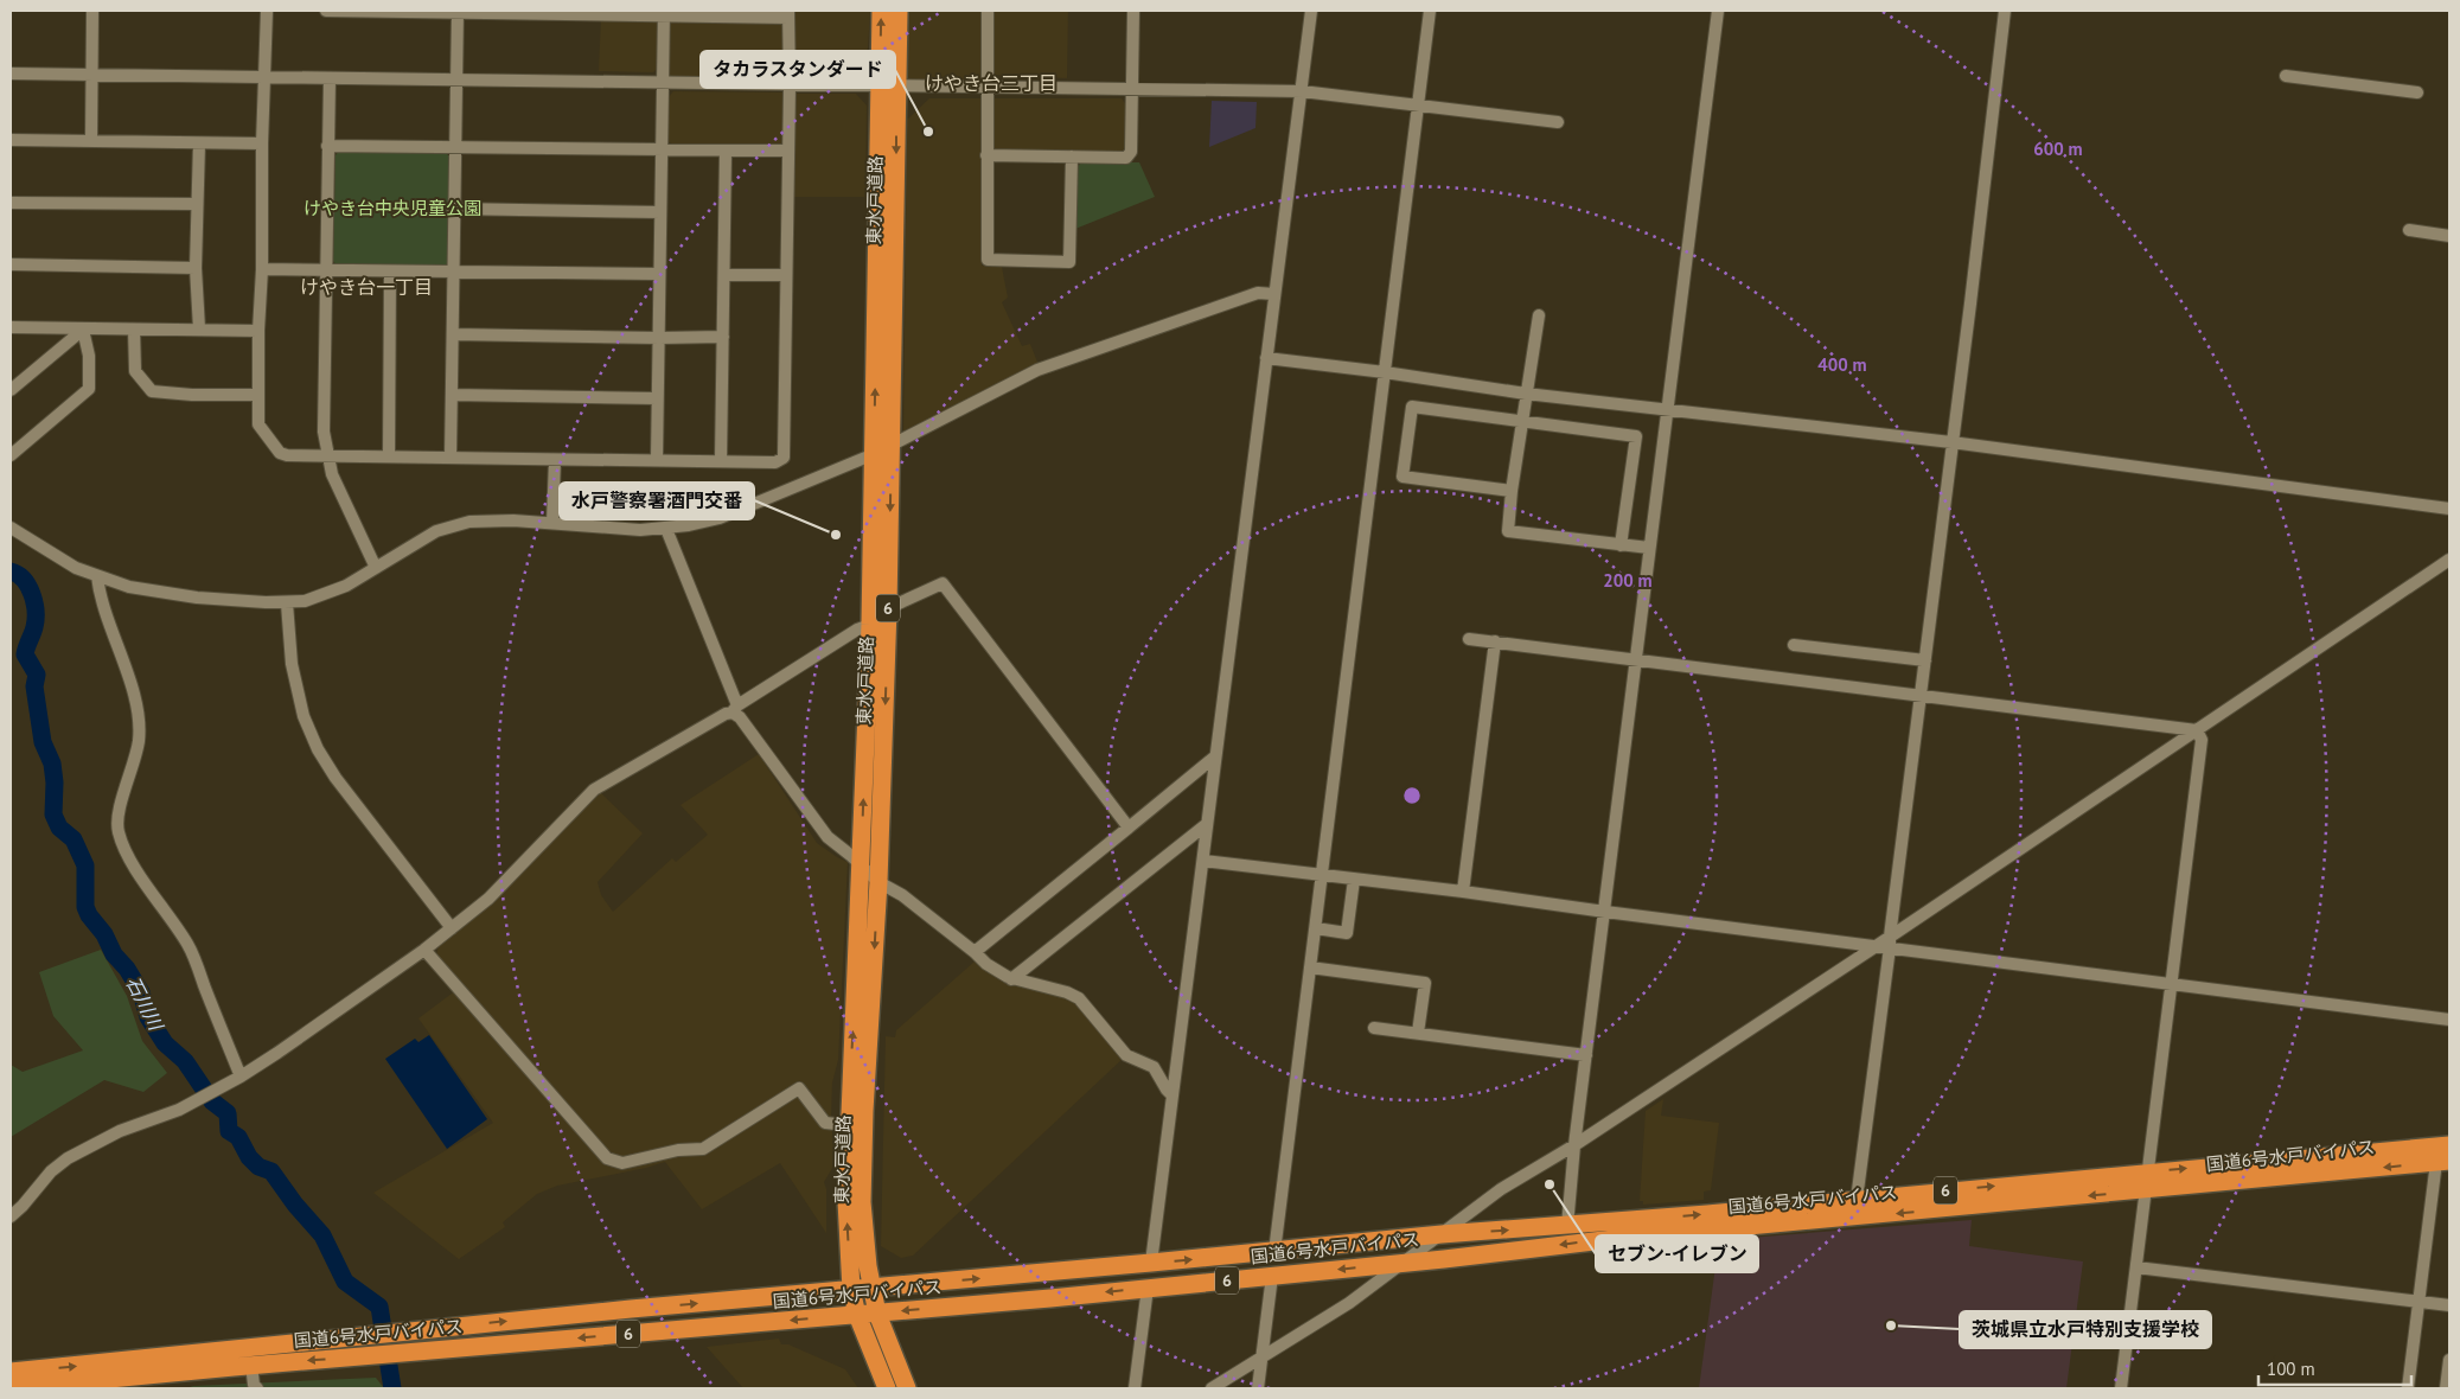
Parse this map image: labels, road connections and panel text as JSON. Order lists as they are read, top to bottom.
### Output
{
  "streets": {
    "highway": ["東水戸道路", "6", "国道6号水戸バイパス"]
  },
  "crossings": [
    ["東水戸道路", "国道6号水戸バイパス"]
  ],
  "districts": ["けやき台三丁目", "けやき台一丁目"],
  "water": ["石川川"],
  "parks": ["けやき台中央児童公園"],
  "places": [
    "タカラスタンダード",
    "水戸警察署酒門交番",
    "セブン-イレブン",
    "茨城県立水戸特別支援学校"
  ],
  "scale_bar": "100 m",
  "rings": ["600 m", "400 m", "200 m"]
}
